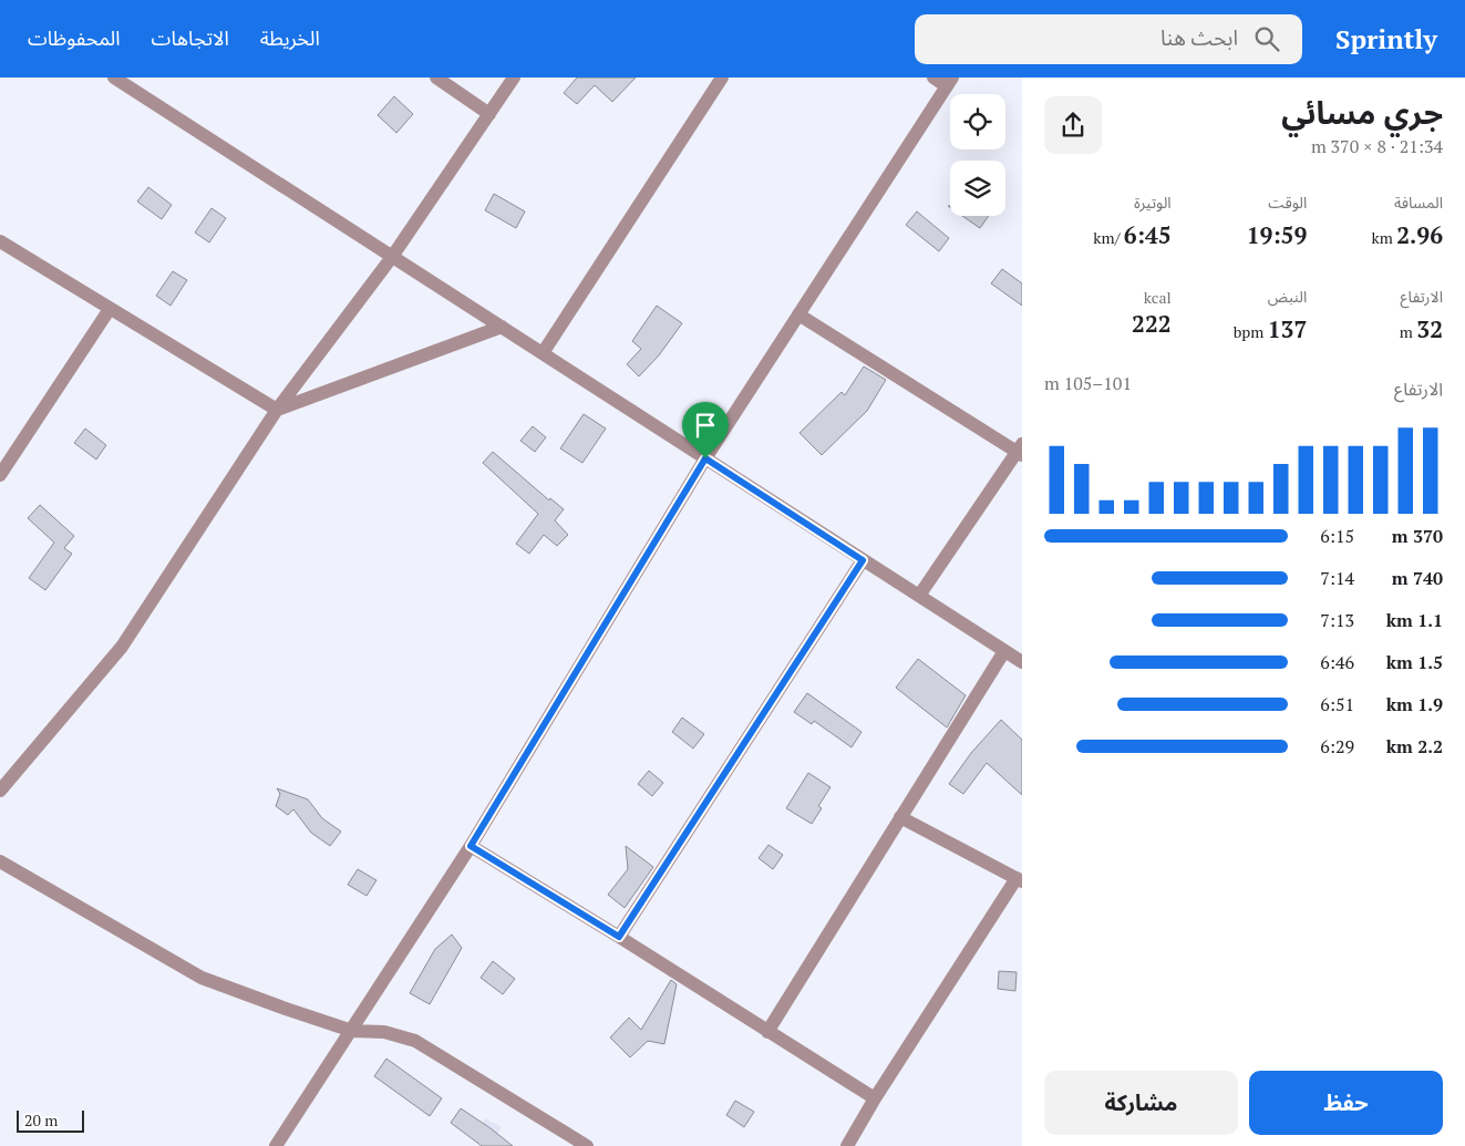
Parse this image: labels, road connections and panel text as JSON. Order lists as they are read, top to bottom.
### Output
{
  "scale_bar": "20 m",
  "page": {
    "header": "Sprintly",
    "search": "ابحث هنا",
    "nav": ["الخريطة", "الاتجاهات", "المحفوظات"],
    "heading": ["جري مسائي", "21:34 · 8 × 370 m"],
    "stats": [
      ["المسافة", "2.96 km"],
      ["الوقت", "19:59"],
      ["الوتيرة", "6:45 /km"],
      ["الارتفاع", "32 m"],
      ["النبض", "137 bpm"],
      ["kcal", "222"]
    ],
    "chart": ["الارتفاع", "101–105 m"],
    "list": [
      {
        "name": "370 m",
        "note": "6:15"
      },
      {
        "name": "740 m",
        "note": "7:14"
      },
      {
        "name": "1.1 km",
        "note": "7:13"
      },
      {
        "name": "1.5 km",
        "note": "6:46"
      },
      {
        "name": "1.9 km",
        "note": "6:51"
      },
      {
        "name": "2.2 km",
        "note": "6:29"
      }
    ],
    "buttons": ["حفظ", "مشاركة"],
    "scale": "20 m"
  }
}
